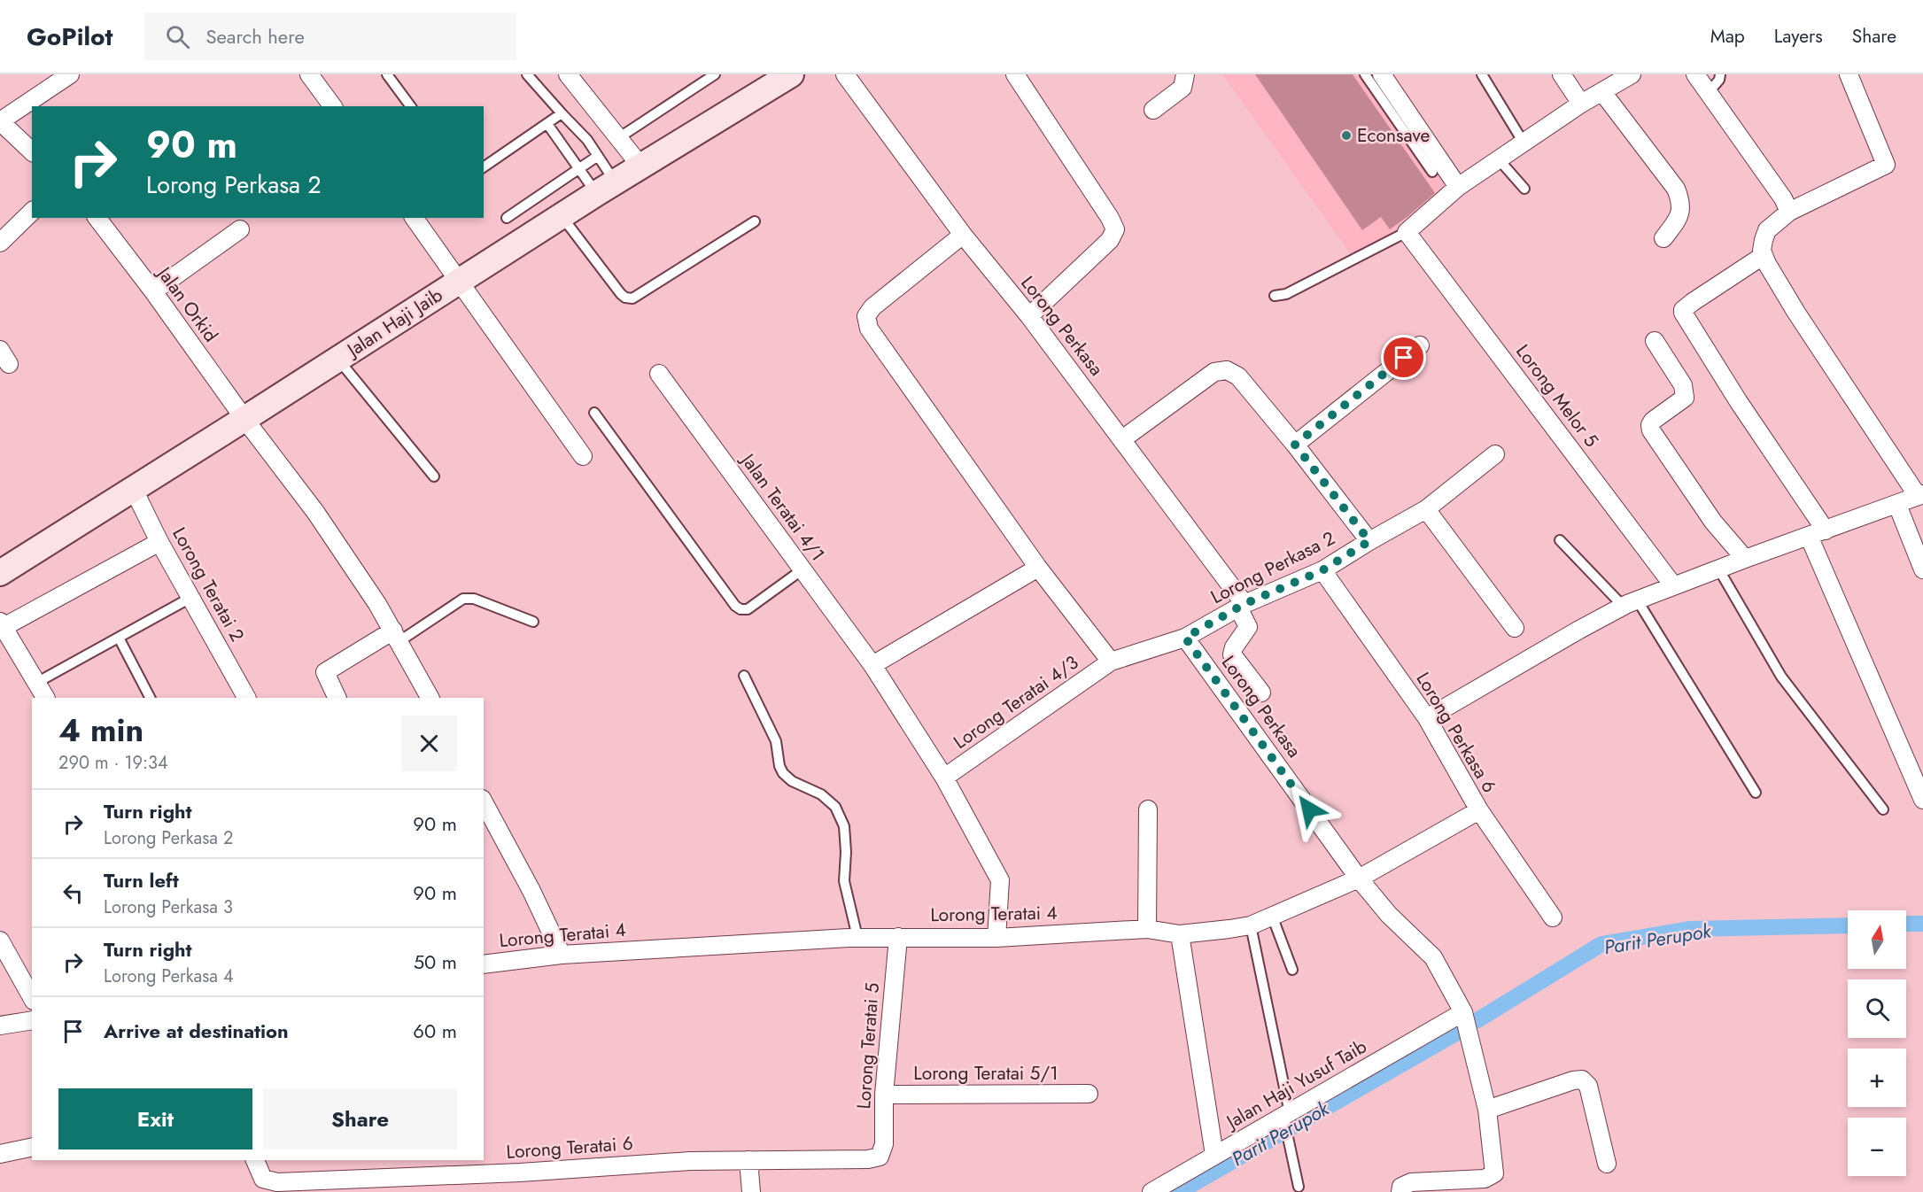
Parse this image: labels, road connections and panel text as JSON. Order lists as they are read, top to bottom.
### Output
{
  "streets": {
    "street": [
      "Jalan Orkid",
      "Jalan Haji Jaib",
      "Lorong Perkasa",
      "Lorong Melor 5",
      "Jalan Teratai 4/1",
      "Lorong Perkasa 2",
      "Lorong Teratai 2",
      "Lorong Teratai 4/3",
      "Lorong Perkasa 6",
      "Lorong Teratai 4",
      "Lorong Teratai 5",
      "Lorong Teratai 5/1",
      "Jalan Haji Yusuf Taib",
      "Lorong Teratai 6"
    ]
  },
  "crossings": [
    ["Jalan Orkid", "Jalan Haji Jaib"],
    ["Jalan Haji Jaib", "Lorong Teratai 2"],
    ["Lorong Perkasa", "Lorong Perkasa 2"],
    ["Lorong Perkasa", "Lorong Teratai 4"],
    ["Lorong Perkasa", "Jalan Haji Yusuf Taib"],
    ["Jalan Teratai 4/1", "Lorong Teratai 4/3"],
    ["Jalan Teratai 4/1", "Lorong Teratai 4"],
    ["Lorong Perkasa 2", "Lorong Teratai 4/3"],
    ["Lorong Perkasa 2", "Lorong Perkasa 6"],
    ["Lorong Perkasa 6", "Lorong Teratai 4"],
    ["Lorong Teratai 4", "Lorong Teratai 5"],
    ["Lorong Teratai 5", "Lorong Teratai 5/1"],
    ["Lorong Teratai 5", "Lorong Teratai 6"]
  ],
  "water": ["Parit Perupok"],
  "places": ["Econsave"],
  "north": "top",
  "page": {
    "header": "GoPilot",
    "search": "Search here",
    "nav": ["Map", "Layers", "Share"],
    "turn": ["90 m", "Lorong Perkasa 2"],
    "heading": ["4 min", "290 m · 19:34"],
    "list": [
      {
        "name": "Turn right",
        "note": "Lorong Perkasa 2",
        "value": "90 m"
      },
      {
        "name": "Turn left",
        "note": "Lorong Perkasa 3",
        "value": "90 m"
      },
      {
        "name": "Turn right",
        "note": "Lorong Perkasa 4",
        "value": "50 m"
      },
      {
        "name": "Arrive at destination",
        "value": "60 m"
      }
    ],
    "map_buttons": ["+", "−"],
    "buttons": ["Exit", "Share"]
  }
}
